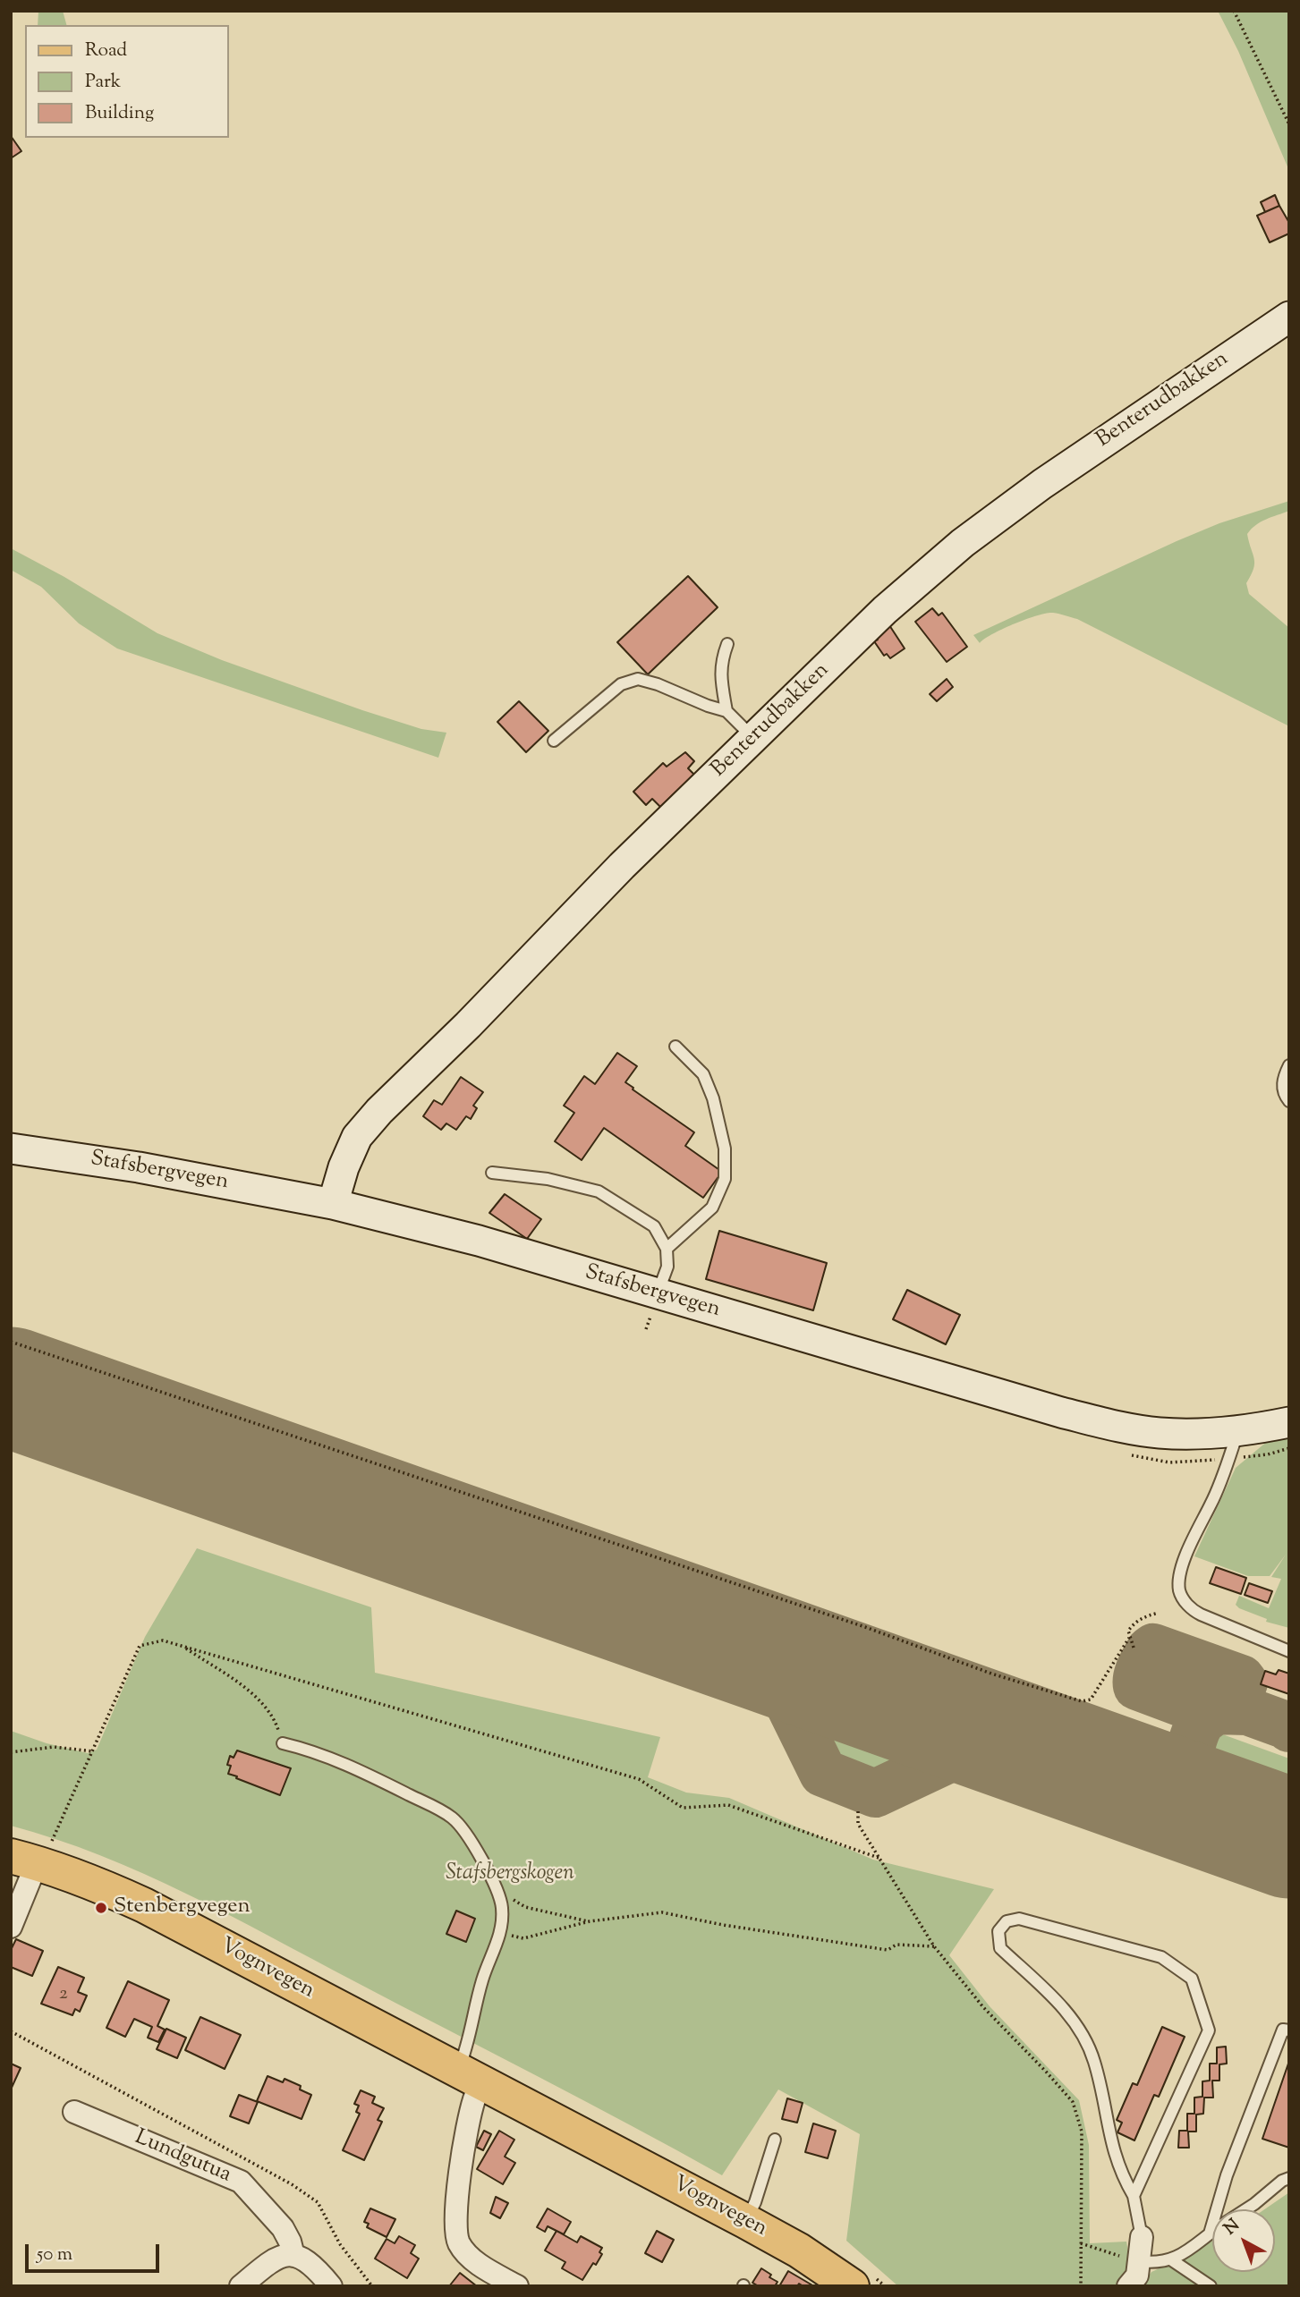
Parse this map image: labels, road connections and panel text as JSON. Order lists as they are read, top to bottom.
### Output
{
  "streets": {
    "main road": ["Benterudbakken", "Stafsbergvegen", "Vognvegen"],
    "street": ["Lundgutua"]
  },
  "crossings": [
    ["Benterudbakken", "Stafsbergvegen"]
  ],
  "parks": ["Stafsbergskogen"],
  "places": ["Stenbergvegen"],
  "house_numbers": ["2"],
  "legend": ["Road", "Park", "Building"],
  "scale_bar": "50 m",
  "north": "top left"
}
